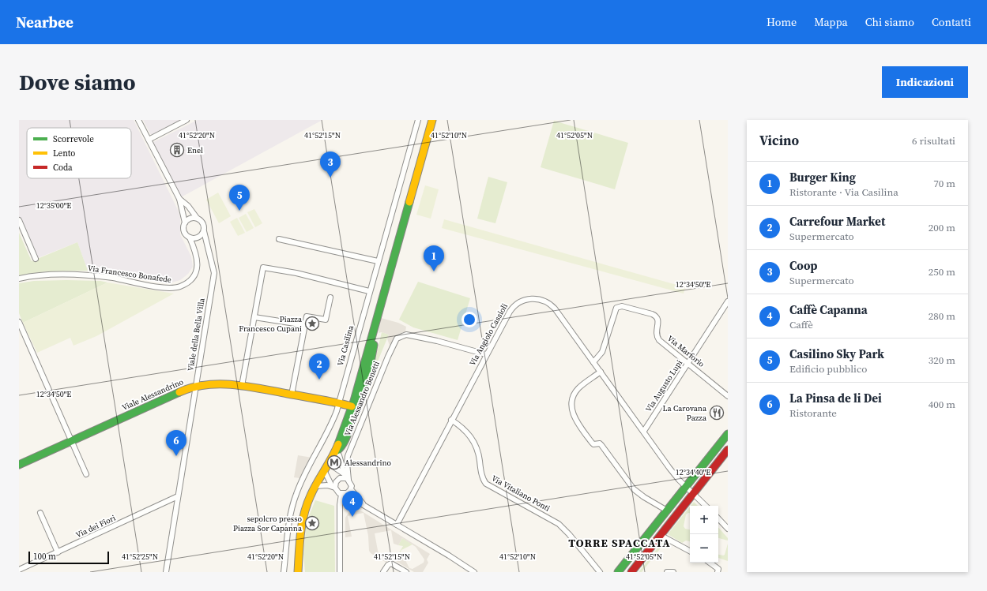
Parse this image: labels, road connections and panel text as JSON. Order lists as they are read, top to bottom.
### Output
{
  "streets": {
    "street": [
      "Via Francesco Bonafede",
      "Viale della Bella Villa",
      "Via Angiolo Cassioli",
      "Via Casilina",
      "Via Marforio",
      "Via Augusto Lupi",
      "Viale Alessandrino",
      "Via Alessandro Benetti",
      "Via Vitaliano Ponti",
      "Via dei Fiori"
    ]
  },
  "crossings": [
    ["Via Francesco Bonafede", "Viale della Bella Villa"],
    ["Viale della Bella Villa", "Viale Alessandrino"],
    ["Viale della Bella Villa", "Via dei Fiori"],
    ["Via Angiolo Cassioli", "Via Marforio"],
    ["Via Angiolo Cassioli", "Via Augusto Lupi"],
    ["Via Angiolo Cassioli", "Via Alessandro Benetti"],
    ["Via Angiolo Cassioli", "Via Vitaliano Ponti"],
    ["Via Casilina", "Viale Alessandrino"],
    ["Via Marforio", "Via Augusto Lupi"]
  ],
  "districts": ["TORRE SPACCATA"],
  "places": {
    "building": ["Enel"],
    "place": ["Piazza Francesco Cupani", "sepolcro presso Piazza Sor Capanna"],
    "restaurant": ["La Carovana Pazza"],
    "metro station": ["Alessandrino"]
  },
  "legend": ["Scorrevole", "Lento", "Coda"],
  "scale_bar": "100 m",
  "page": {
    "header": "Nearbee",
    "nav": [
      "Home",
      "Mappa",
      "Chi siamo",
      "Contatti"
    ],
    "buttons": "Indicazioni",
    "title": "Dove siamo",
    "heading": ["Vicino", "6 risultati"],
    "pins": [
      "3",
      "5",
      "1",
      "2",
      "6",
      "4"
    ],
    "list": [
      {
        "mark": "1",
        "name": "Burger King",
        "note": "Ristorante · Via Casilina",
        "value": "70 m"
      },
      {
        "mark": "2",
        "name": "Carrefour Market",
        "note": "Supermercato",
        "value": "200 m"
      },
      {
        "mark": "3",
        "name": "Coop",
        "note": "Supermercato",
        "value": "250 m"
      },
      {
        "mark": "4",
        "name": "Caffè Capanna",
        "note": "Caffè",
        "value": "280 m"
      },
      {
        "mark": "5",
        "name": "Casilino Sky Park",
        "note": "Edificio pubblico",
        "value": "320 m"
      },
      {
        "mark": "6",
        "name": "La Pinsa de li Dei",
        "note": "Ristorante",
        "value": "400 m"
      }
    ],
    "map_buttons": ["+", "−"],
    "scale": "100 m"
  },
  "coordinates": [
    "41°52'20\"N",
    "41°52'15\"N",
    "41°52'10\"N",
    "41°52'05\"N",
    "12°35'00\"E",
    "12°34'50\"E",
    "12°34'40\"E",
    "41°52'25\"N"
  ]
}
